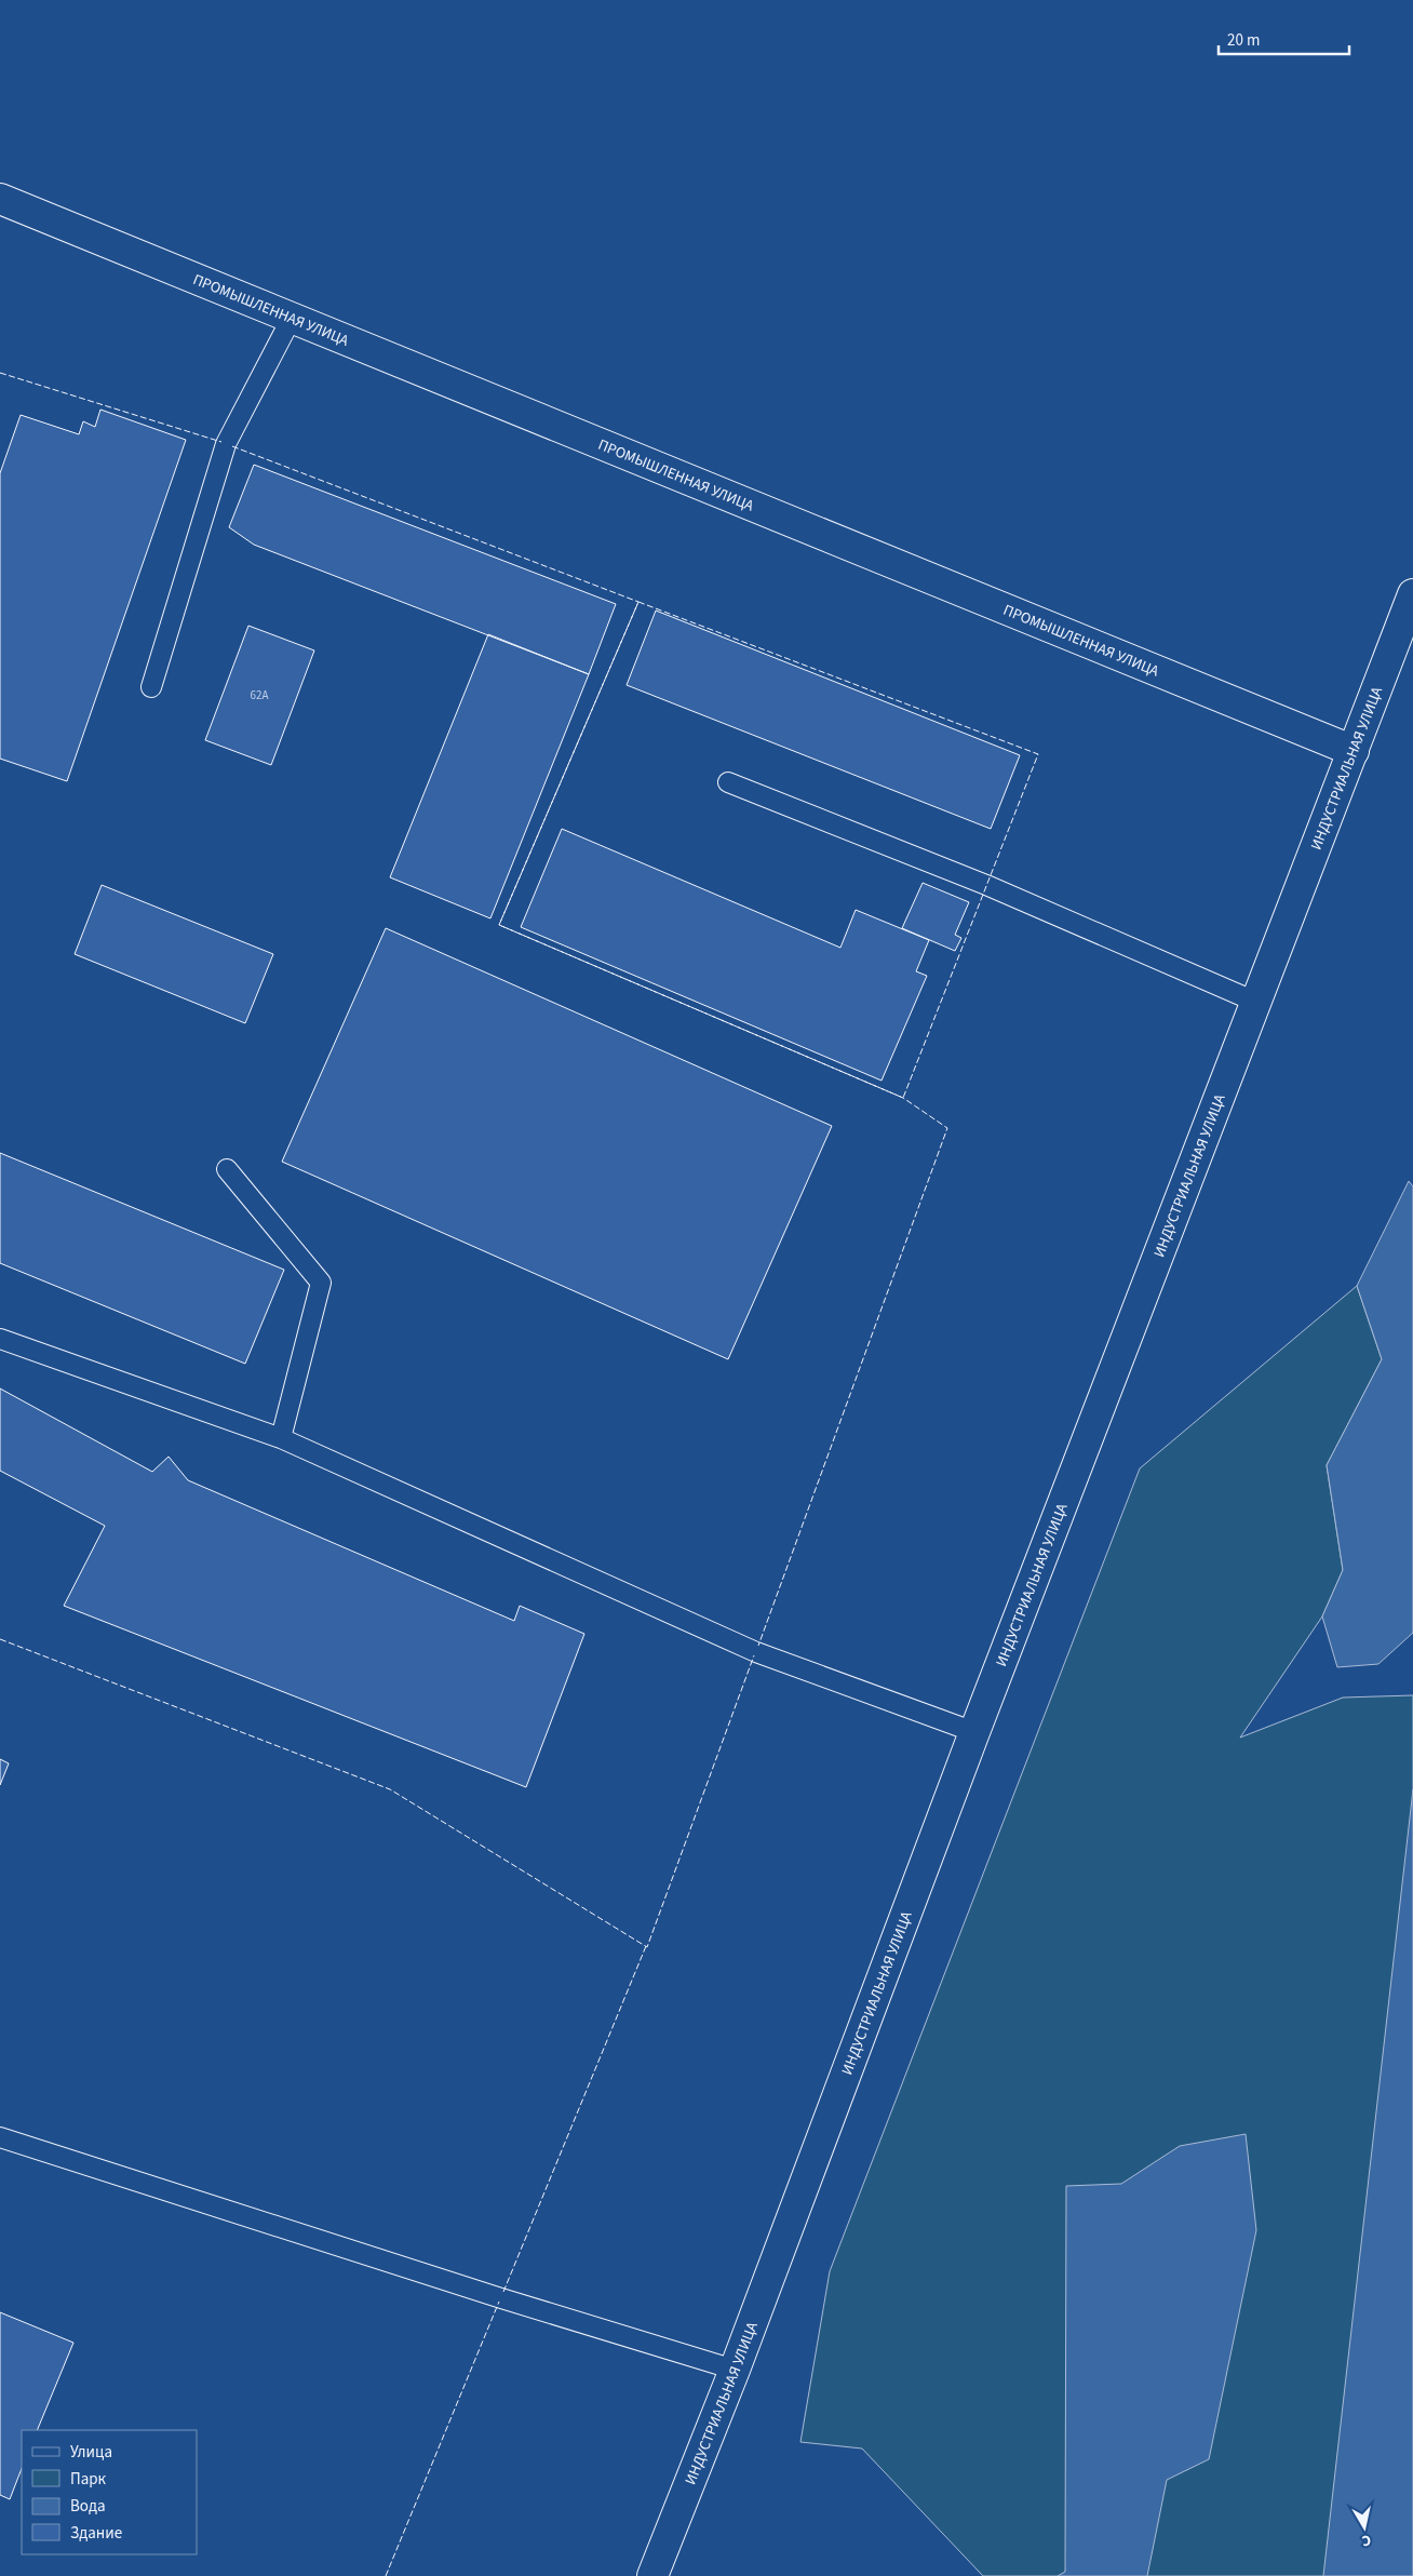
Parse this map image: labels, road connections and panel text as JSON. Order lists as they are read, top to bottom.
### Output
{
  "streets": {
    "main road": ["ПРОМЫШЛЕННАЯ УЛИЦА", "ИНДУСТРИАЛЬНАЯ УЛИЦА"]
  },
  "crossings": [
    ["ПРОМЫШЛЕННАЯ УЛИЦА", "ИНДУСТРИАЛЬНАЯ УЛИЦА"]
  ],
  "house_numbers": ["62А"],
  "legend": [
    "Улица",
    "Парк",
    "Вода",
    "Здание"
  ],
  "scale_bar": "20 m",
  "north": "bottom"
}
